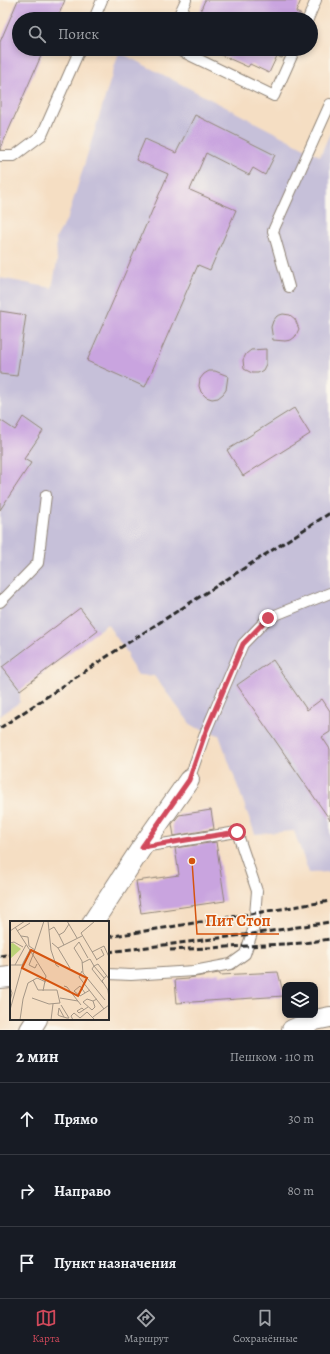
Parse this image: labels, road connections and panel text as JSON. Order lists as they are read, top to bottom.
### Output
{
  "places": ["Пит Стоп"],
  "page": {
    "search": "Поиск",
    "heading": ["2 мин", "Пешком · 110 m"],
    "list": [
      ["Прямо", "30 m"],
      ["Направо", "80 m"],
      "Пункт назначения"
    ],
    "nav": ["Карта", "Маршрут", "Сохранённые"]
  }
}
